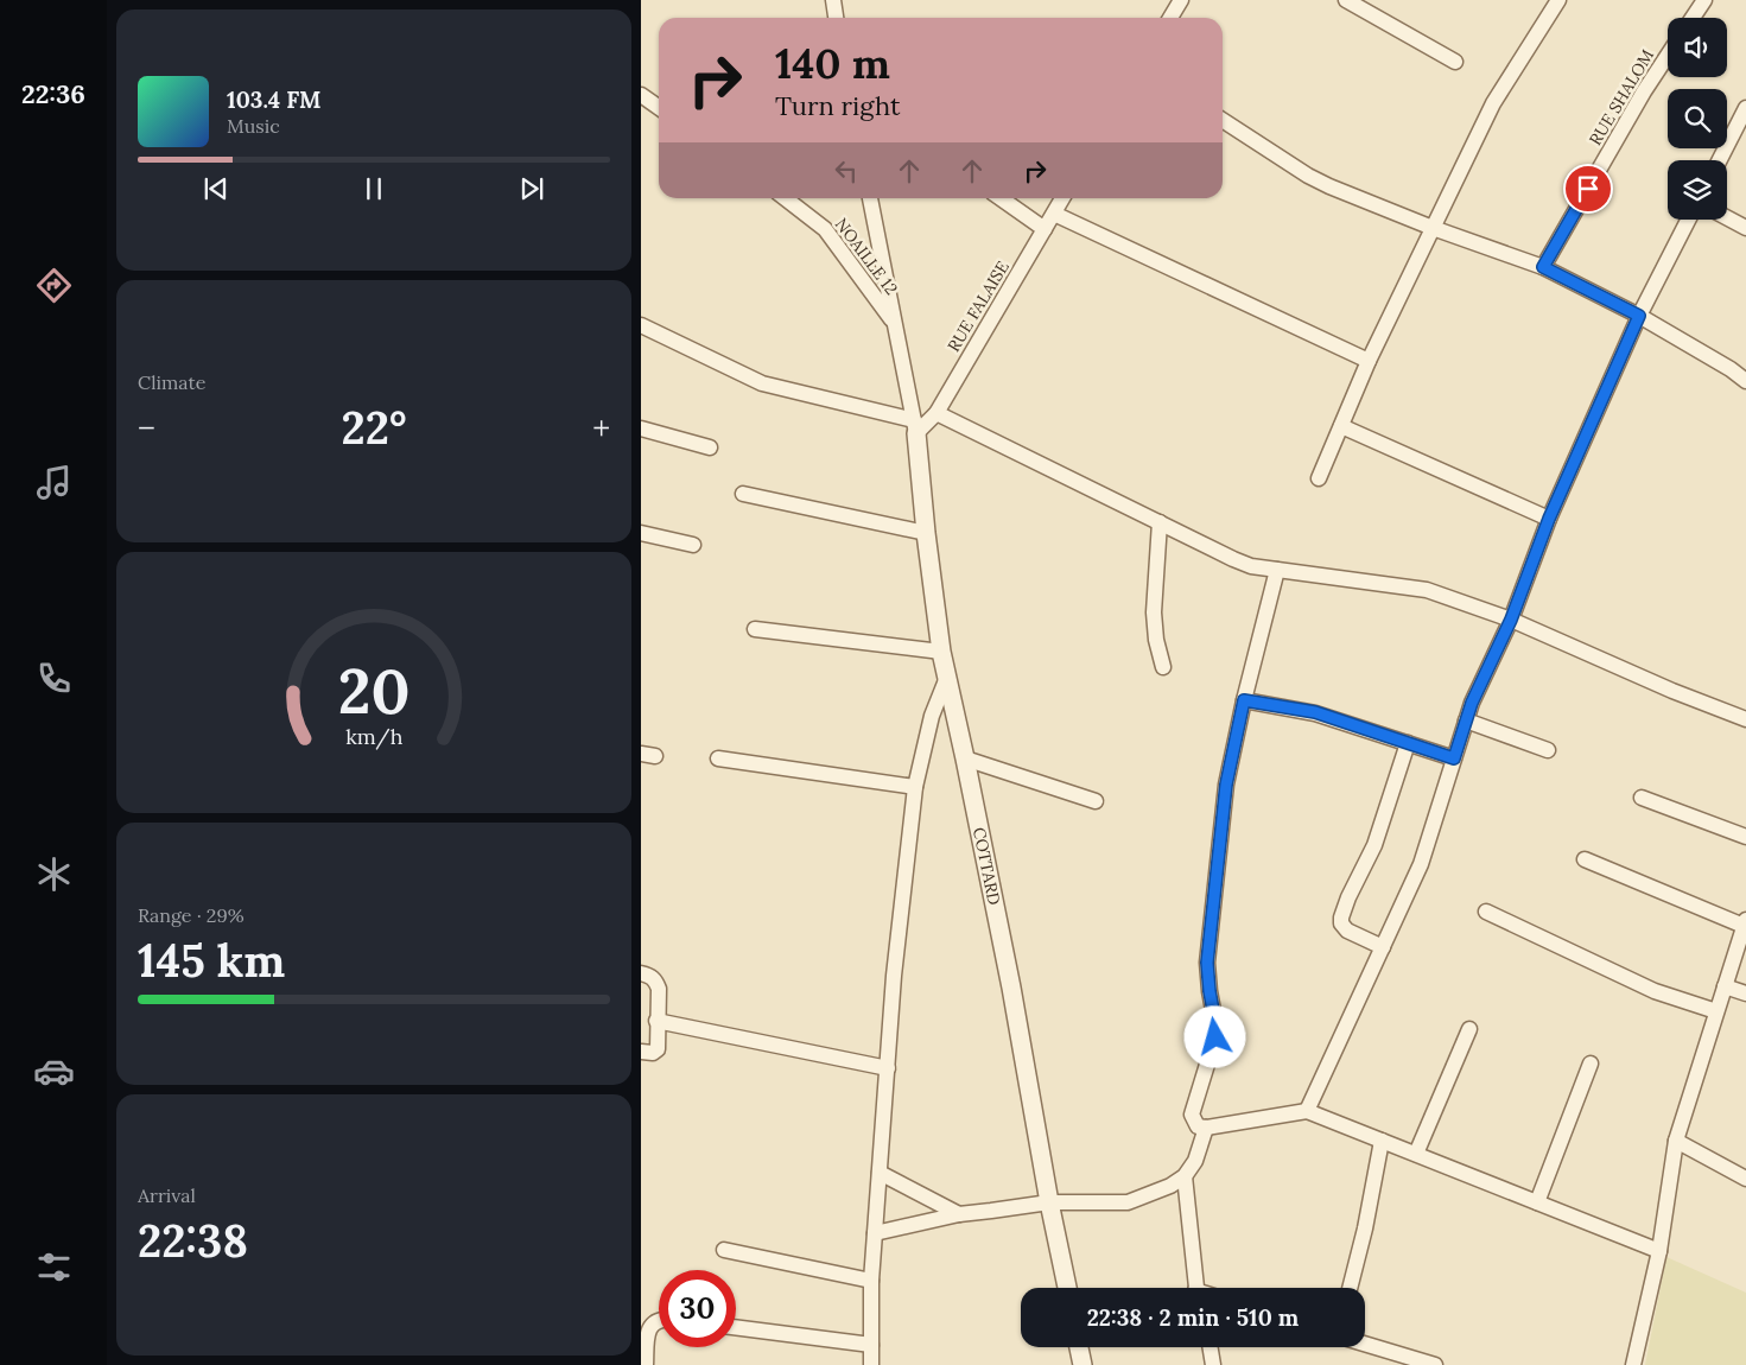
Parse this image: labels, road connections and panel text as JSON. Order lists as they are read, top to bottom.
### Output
{
  "streets": {
    "street": [
      "RUE SHALOM",
      "NOAILLE 12",
      "RUE FALAISE",
      "COTTARD"
    ]
  },
  "crossings": [
    ["RUE FALAISE", "COTTARD"]
  ],
  "page": {
    "tabs": "22:36",
    "turn": ["140 m", "Turn right"],
    "song": ["103.4 FM", "Music"],
    "tile": [
      "Climate",
      ["Range · 29%", "145 km"],
      ["Arrival", "22:38"]
    ],
    "heat": ["−", "22°", "+"],
    "limit": "30",
    "trip": "22:38 · 2 min · 510 m",
    "gauge": ["20", "km/h"]
  }
}
